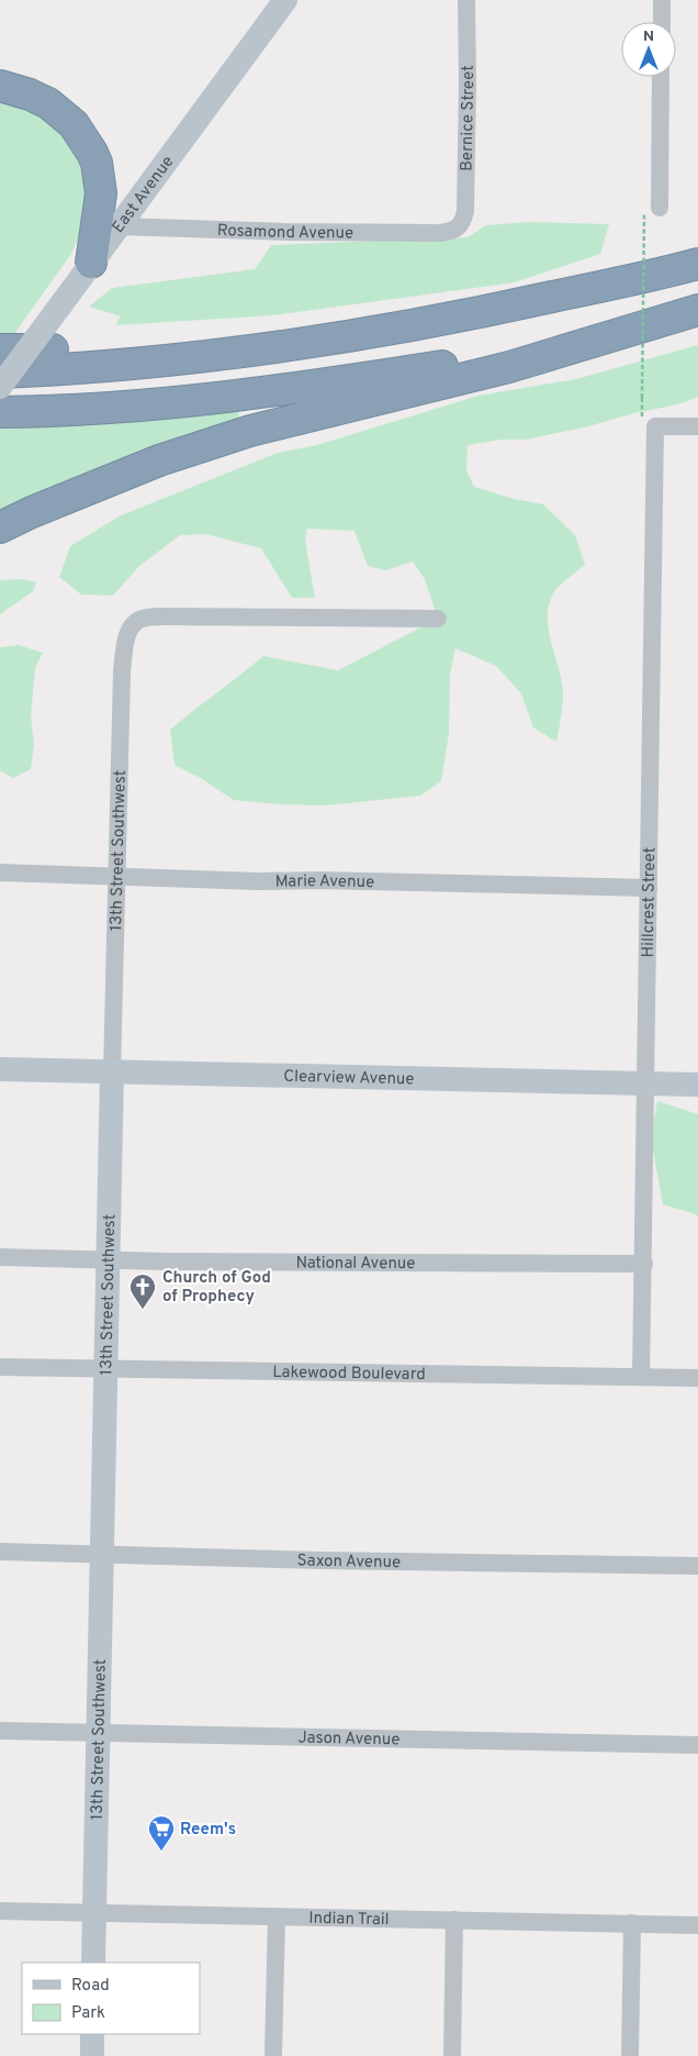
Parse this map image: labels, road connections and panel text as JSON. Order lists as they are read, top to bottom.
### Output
{
  "streets": {
    "street": [
      "Bernice Street",
      "East Avenue",
      "Rosamond Avenue",
      "13th Street Southwest",
      "Marie Avenue",
      "Hillcrest Street",
      "Clearview Avenue",
      "National Avenue",
      "Lakewood Boulevard",
      "Saxon Avenue",
      "Jason Avenue",
      "Indian Trail"
    ]
  },
  "crossings": [
    ["Bernice Street", "Rosamond Avenue"],
    ["East Avenue", "Rosamond Avenue"],
    ["13th Street Southwest", "Marie Avenue"],
    ["13th Street Southwest", "Clearview Avenue"],
    ["13th Street Southwest", "National Avenue"],
    ["13th Street Southwest", "Lakewood Boulevard"],
    ["13th Street Southwest", "Saxon Avenue"],
    ["13th Street Southwest", "Jason Avenue"],
    ["13th Street Southwest", "Indian Trail"],
    ["Marie Avenue", "Hillcrest Street"],
    ["Hillcrest Street", "Clearview Avenue"],
    ["Hillcrest Street", "National Avenue"],
    ["Hillcrest Street", "Lakewood Boulevard"]
  ],
  "places": {
    "church": ["Church of God of Prophecy"],
    "supermarket": ["Reem's"]
  },
  "legend": ["Road", "Park"],
  "north": "top"
}
